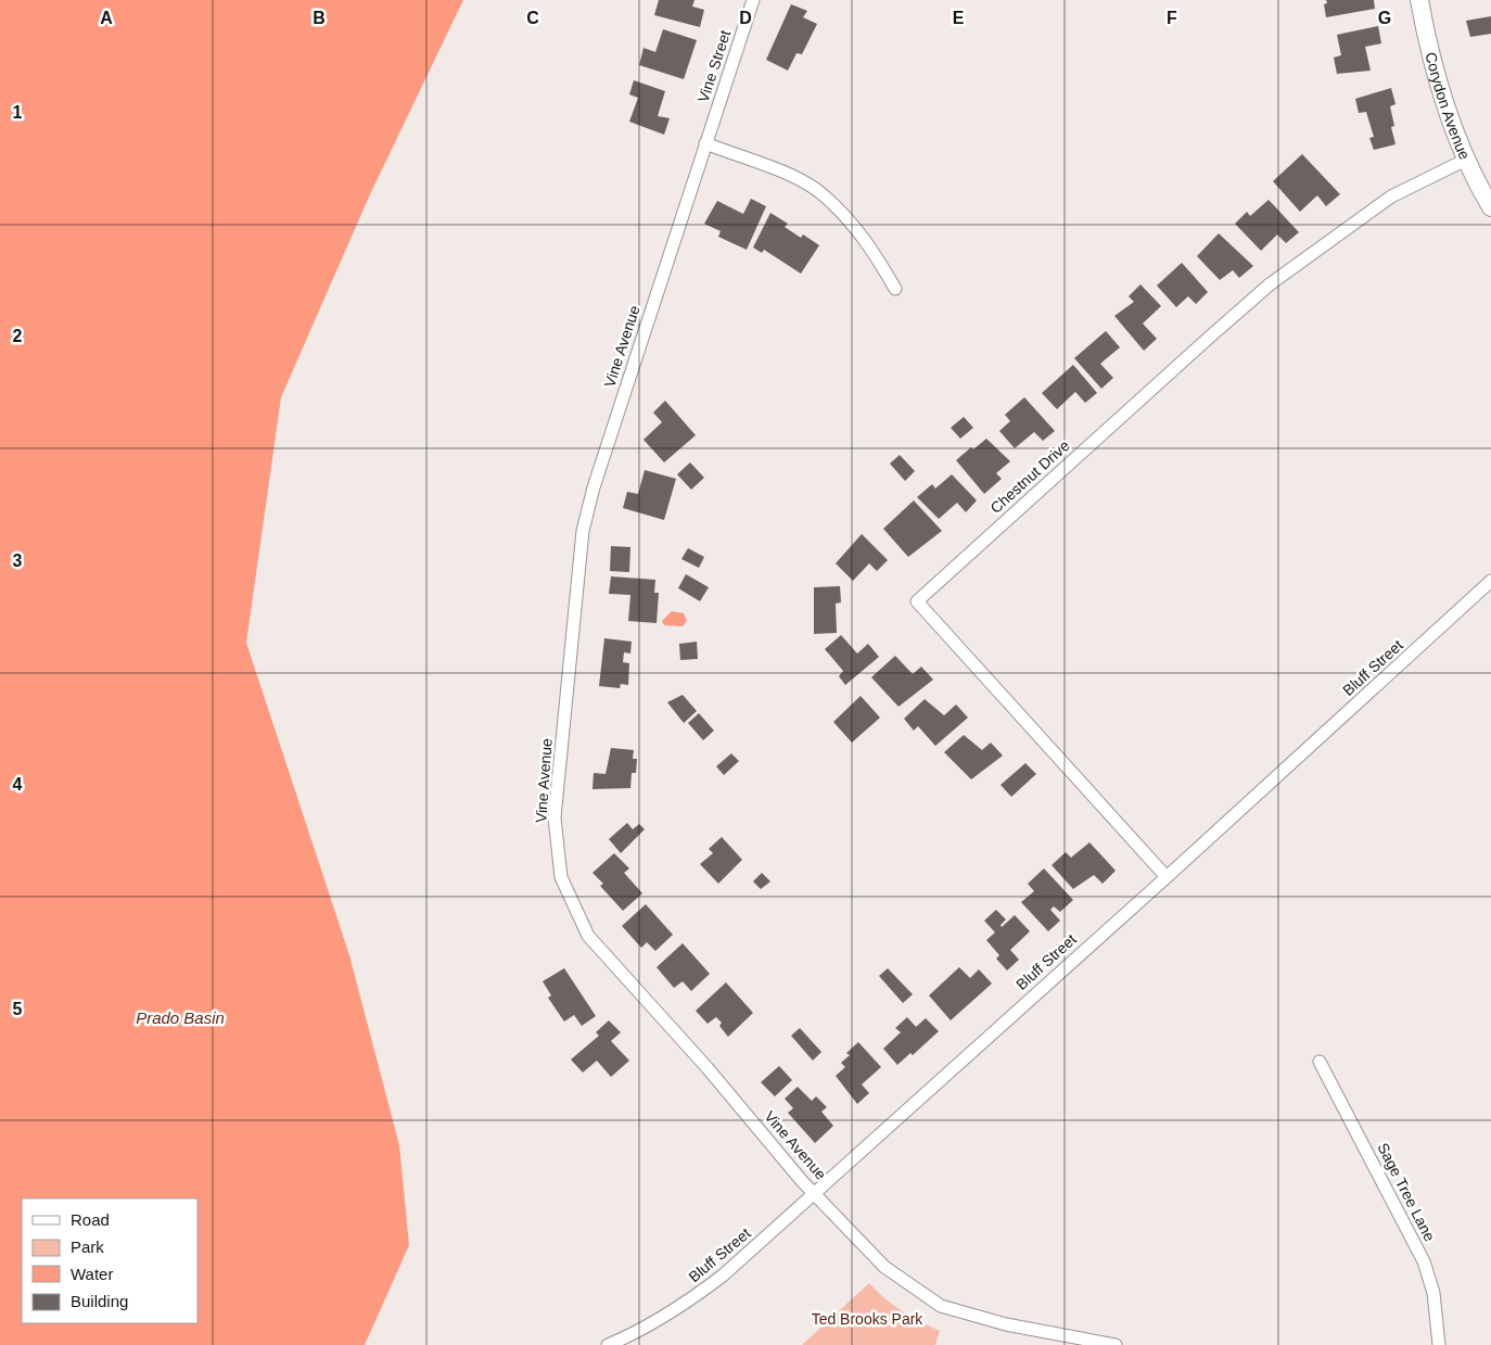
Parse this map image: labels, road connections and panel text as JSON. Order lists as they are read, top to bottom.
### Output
{
  "streets": {
    "main road": ["Corydon Avenue"],
    "street": [
      "Vine Street",
      "Vine Avenue",
      "Chestnut Drive",
      "Bluff Street",
      "Sage Tree Lane"
    ]
  },
  "crossings": [
    ["Vine Street", "Vine Avenue"],
    ["Corydon Avenue", "Chestnut Drive"],
    ["Vine Avenue", "Bluff Street"],
    ["Chestnut Drive", "Bluff Street"]
  ],
  "water": ["Prado Basin"],
  "parks": ["Ted Brooks Park"],
  "legend": [
    "Road",
    "Park",
    "Water",
    "Building"
  ],
  "grid": {
    "columns": [
      "A",
      "B",
      "C",
      "D",
      "E",
      "F",
      "G"
    ],
    "rows": [
      "1",
      "2",
      "3",
      "4",
      "5"
    ]
  }
}
